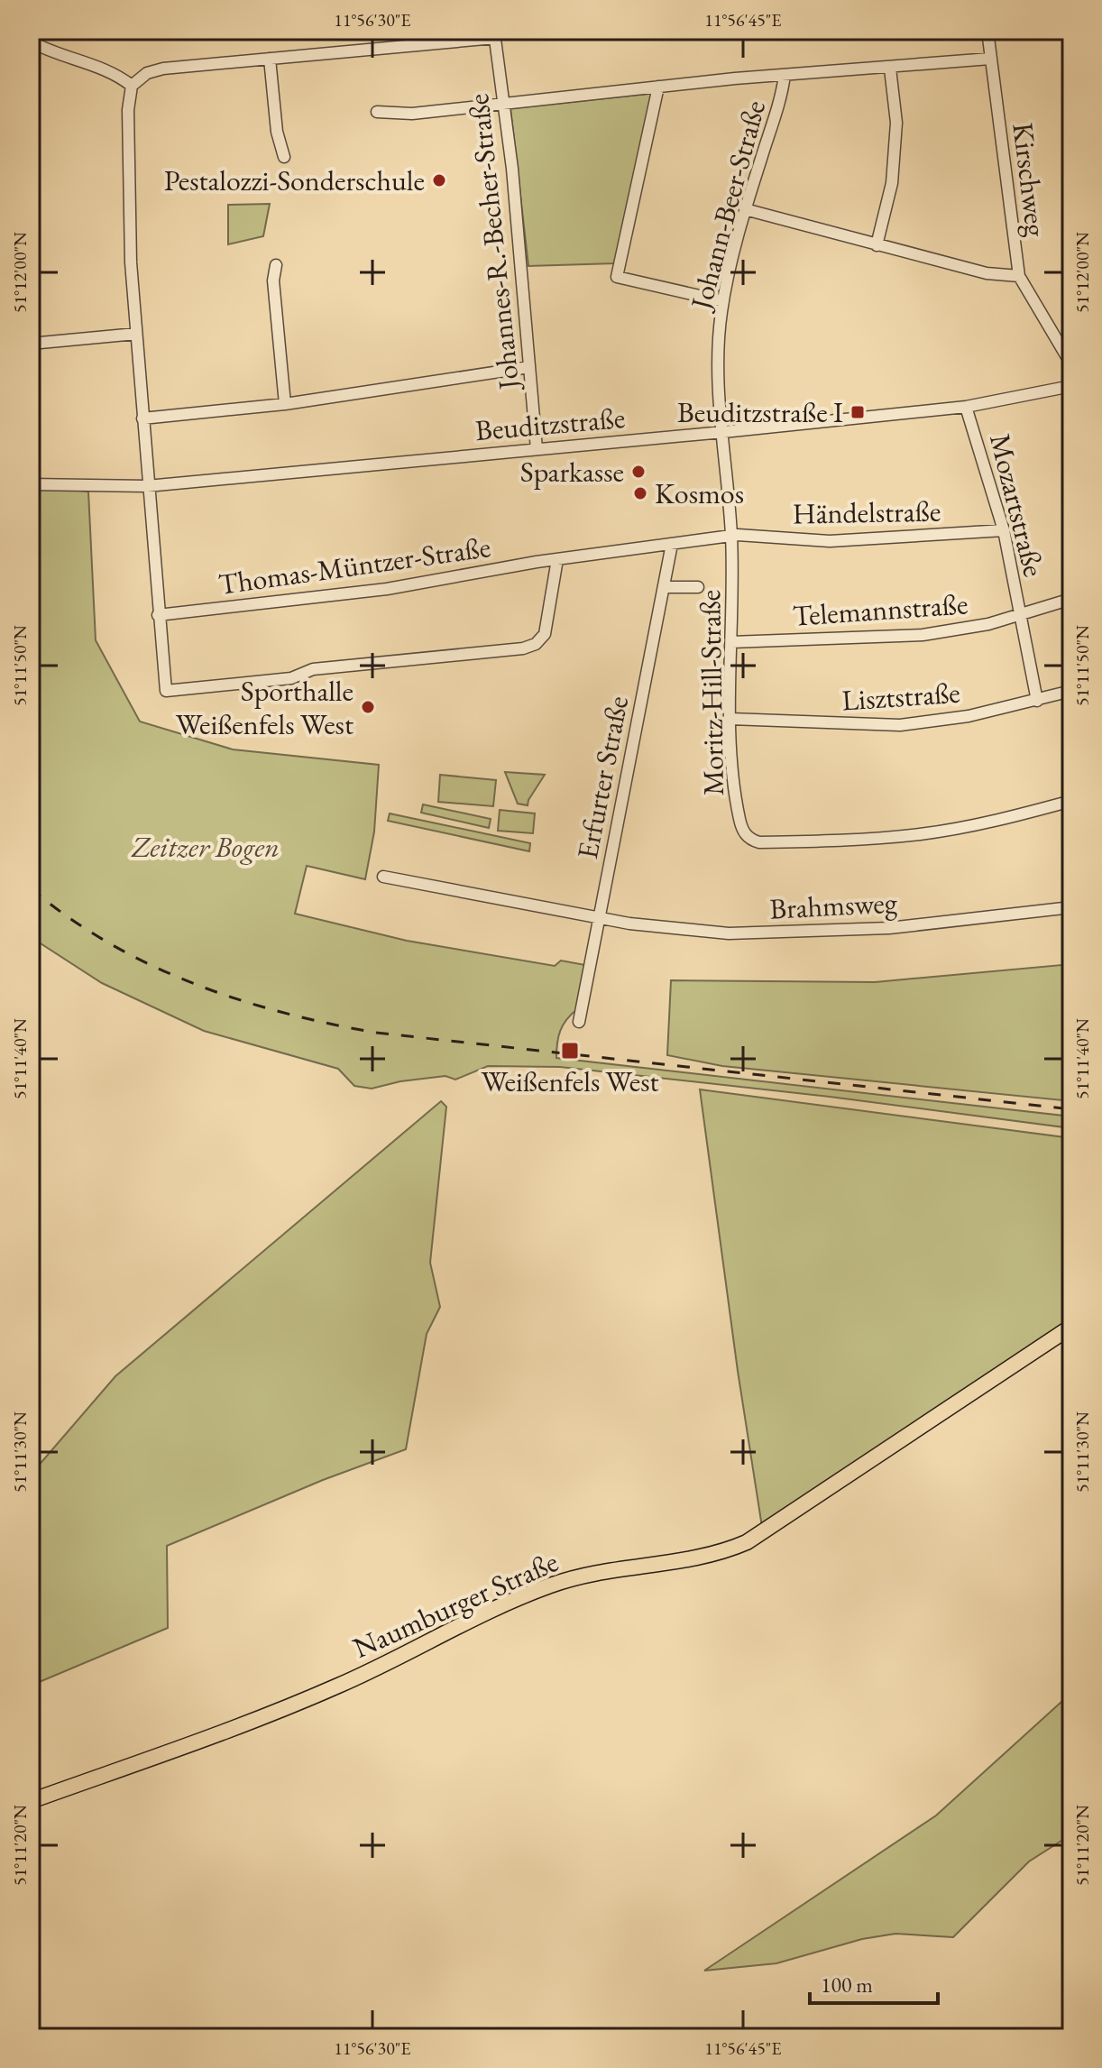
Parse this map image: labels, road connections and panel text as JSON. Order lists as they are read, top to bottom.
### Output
{
  "streets": {
    "main road": ["Naumburger Straße"],
    "street": [
      "Kirschweg",
      "Johann-Beer-Straße",
      "Johannes-R.-Becher-Straße",
      "Beuditzstraße",
      "Mozartstraße",
      "Händelstraße",
      "Thomas-Müntzer-Straße",
      "Telemannstraße",
      "Moritz-Hill-Straße",
      "Lisztstraße",
      "Erfurter Straße",
      "Brahmsweg"
    ]
  },
  "crossings": [
    ["Johann-Beer-Straße", "Beuditzstraße"],
    ["Johann-Beer-Straße", "Moritz-Hill-Straße"],
    ["Johannes-R.-Becher-Straße", "Beuditzstraße"],
    ["Beuditzstraße", "Mozartstraße"],
    ["Beuditzstraße", "Moritz-Hill-Straße"],
    ["Mozartstraße", "Händelstraße"],
    ["Mozartstraße", "Telemannstraße"],
    ["Mozartstraße", "Lisztstraße"],
    ["Händelstraße", "Thomas-Müntzer-Straße"],
    ["Händelstraße", "Moritz-Hill-Straße"],
    ["Thomas-Müntzer-Straße", "Moritz-Hill-Straße"],
    ["Thomas-Müntzer-Straße", "Erfurter Straße"],
    ["Telemannstraße", "Moritz-Hill-Straße"],
    ["Moritz-Hill-Straße", "Lisztstraße"],
    ["Erfurter Straße", "Brahmsweg"]
  ],
  "parks": ["Zeitzer Bogen"],
  "places": {
    "other": [
      "Pestalozzi-Sonderschule",
      "Sparkasse",
      "Kosmos",
      "Sporthalle Weißenfels West"
    ],
    "transit": ["Beuditzstraße I", "Weißenfels West"]
  },
  "scale_bar": "100 m",
  "coordinates": [
    "11°56'30\"E",
    "11°56'45\"E",
    "51°12'00\"N",
    "51°11'50\"N",
    "51°11'40\"N",
    "51°11'30\"N",
    "51°11'20\"N"
  ]
}
